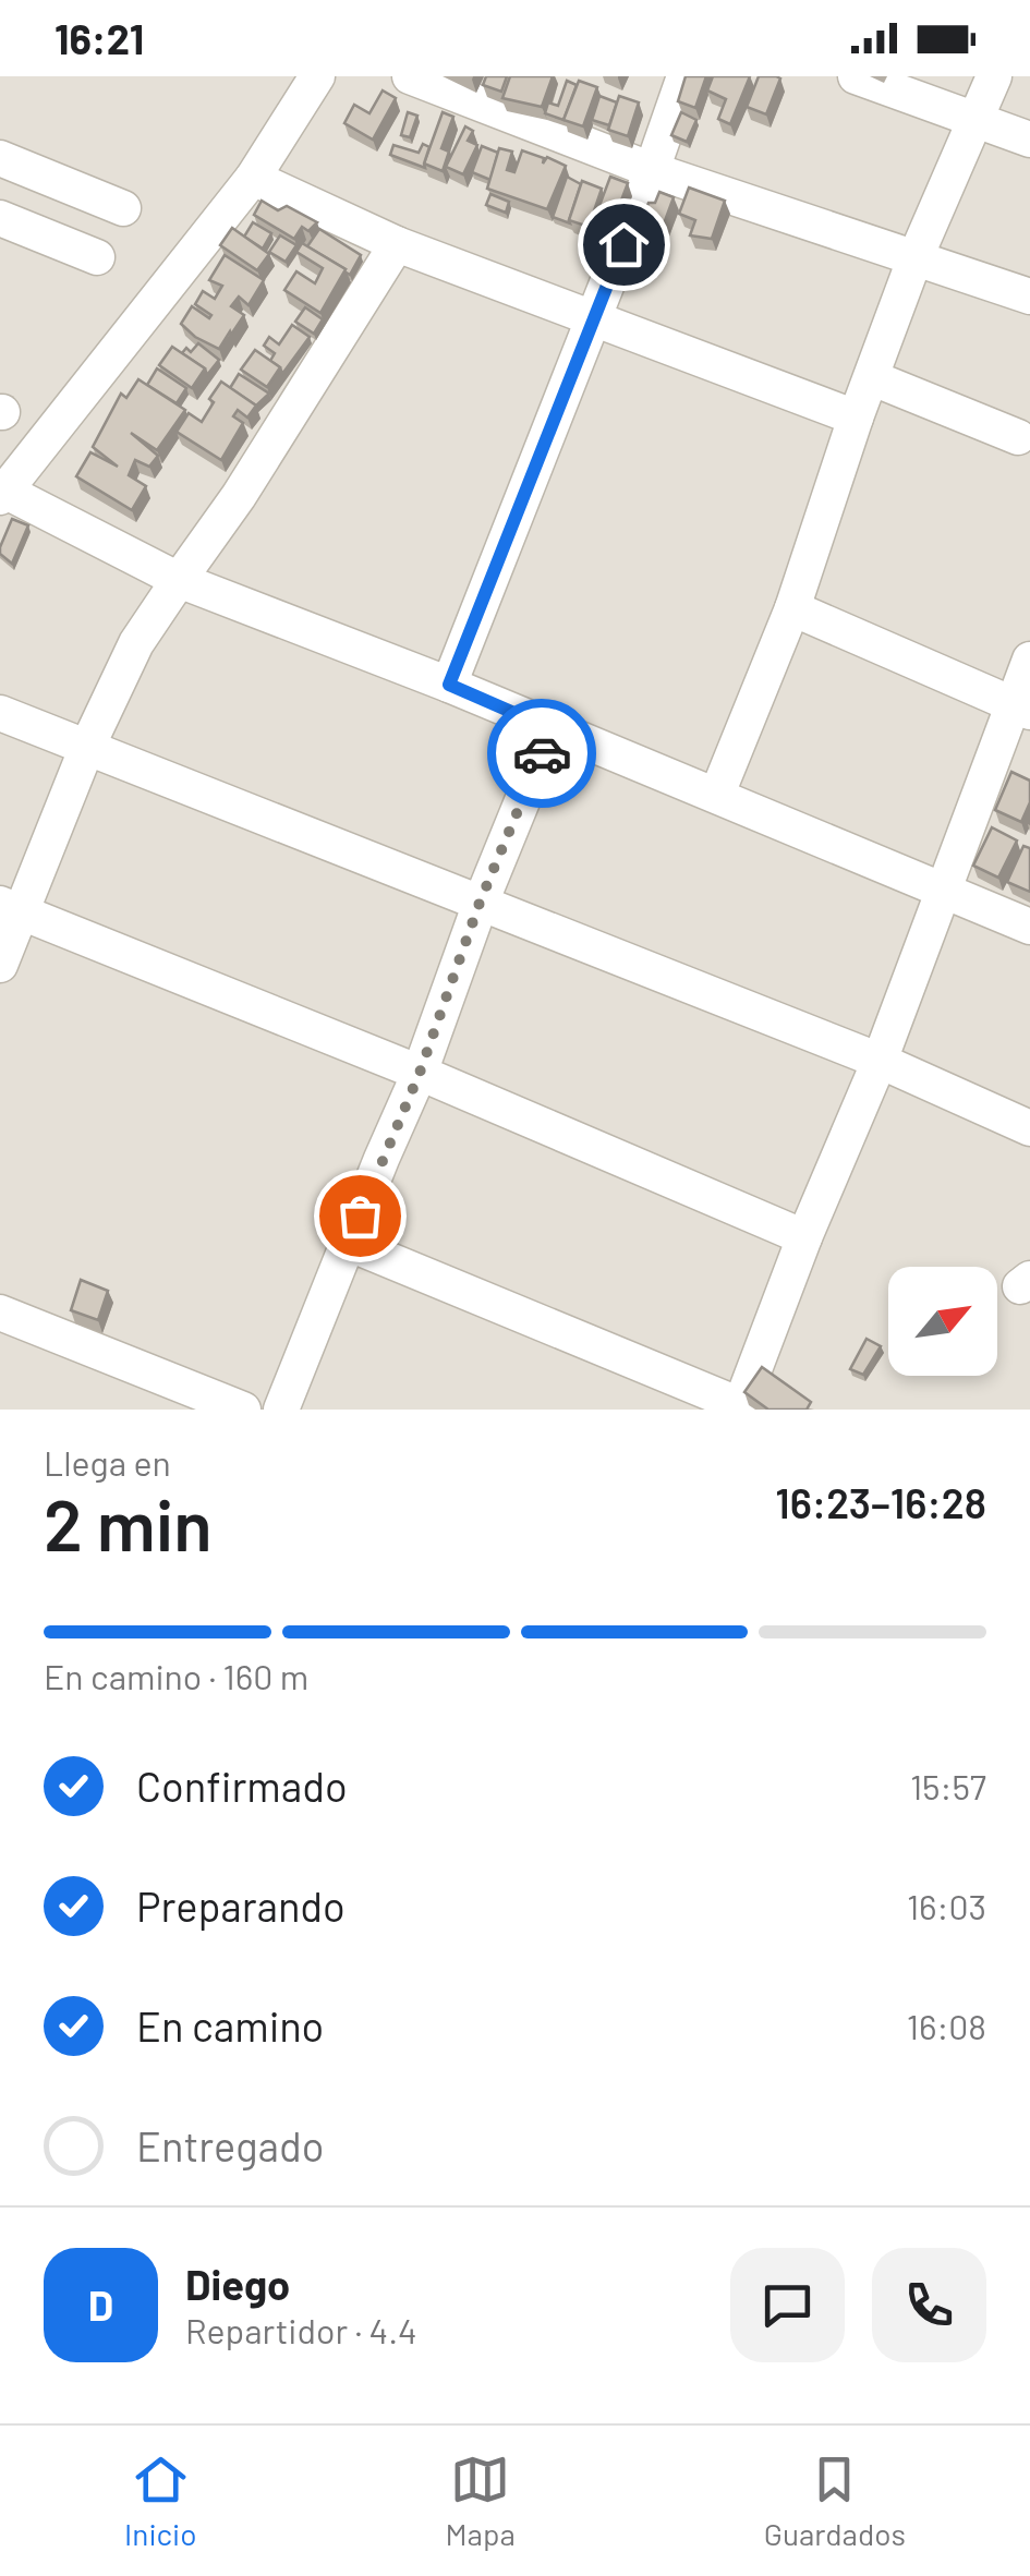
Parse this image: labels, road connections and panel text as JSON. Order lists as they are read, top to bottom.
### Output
{
  "north": "top right",
  "page": {
    "status": "16:21",
    "heading": ["2 min", "Llega en", "16:23–16:28"],
    "panel": ["Diego", "Repartidor · 4.4"],
    "bar": "En camino · 160 m",
    "list": [
      ["Confirmado", "15:57"],
      ["Preparando", "16:03"],
      ["En camino", "16:08"],
      "Entregado"
    ],
    "round": "D",
    "tabs": ["Inicio", "Mapa", "Guardados"]
  }
}
